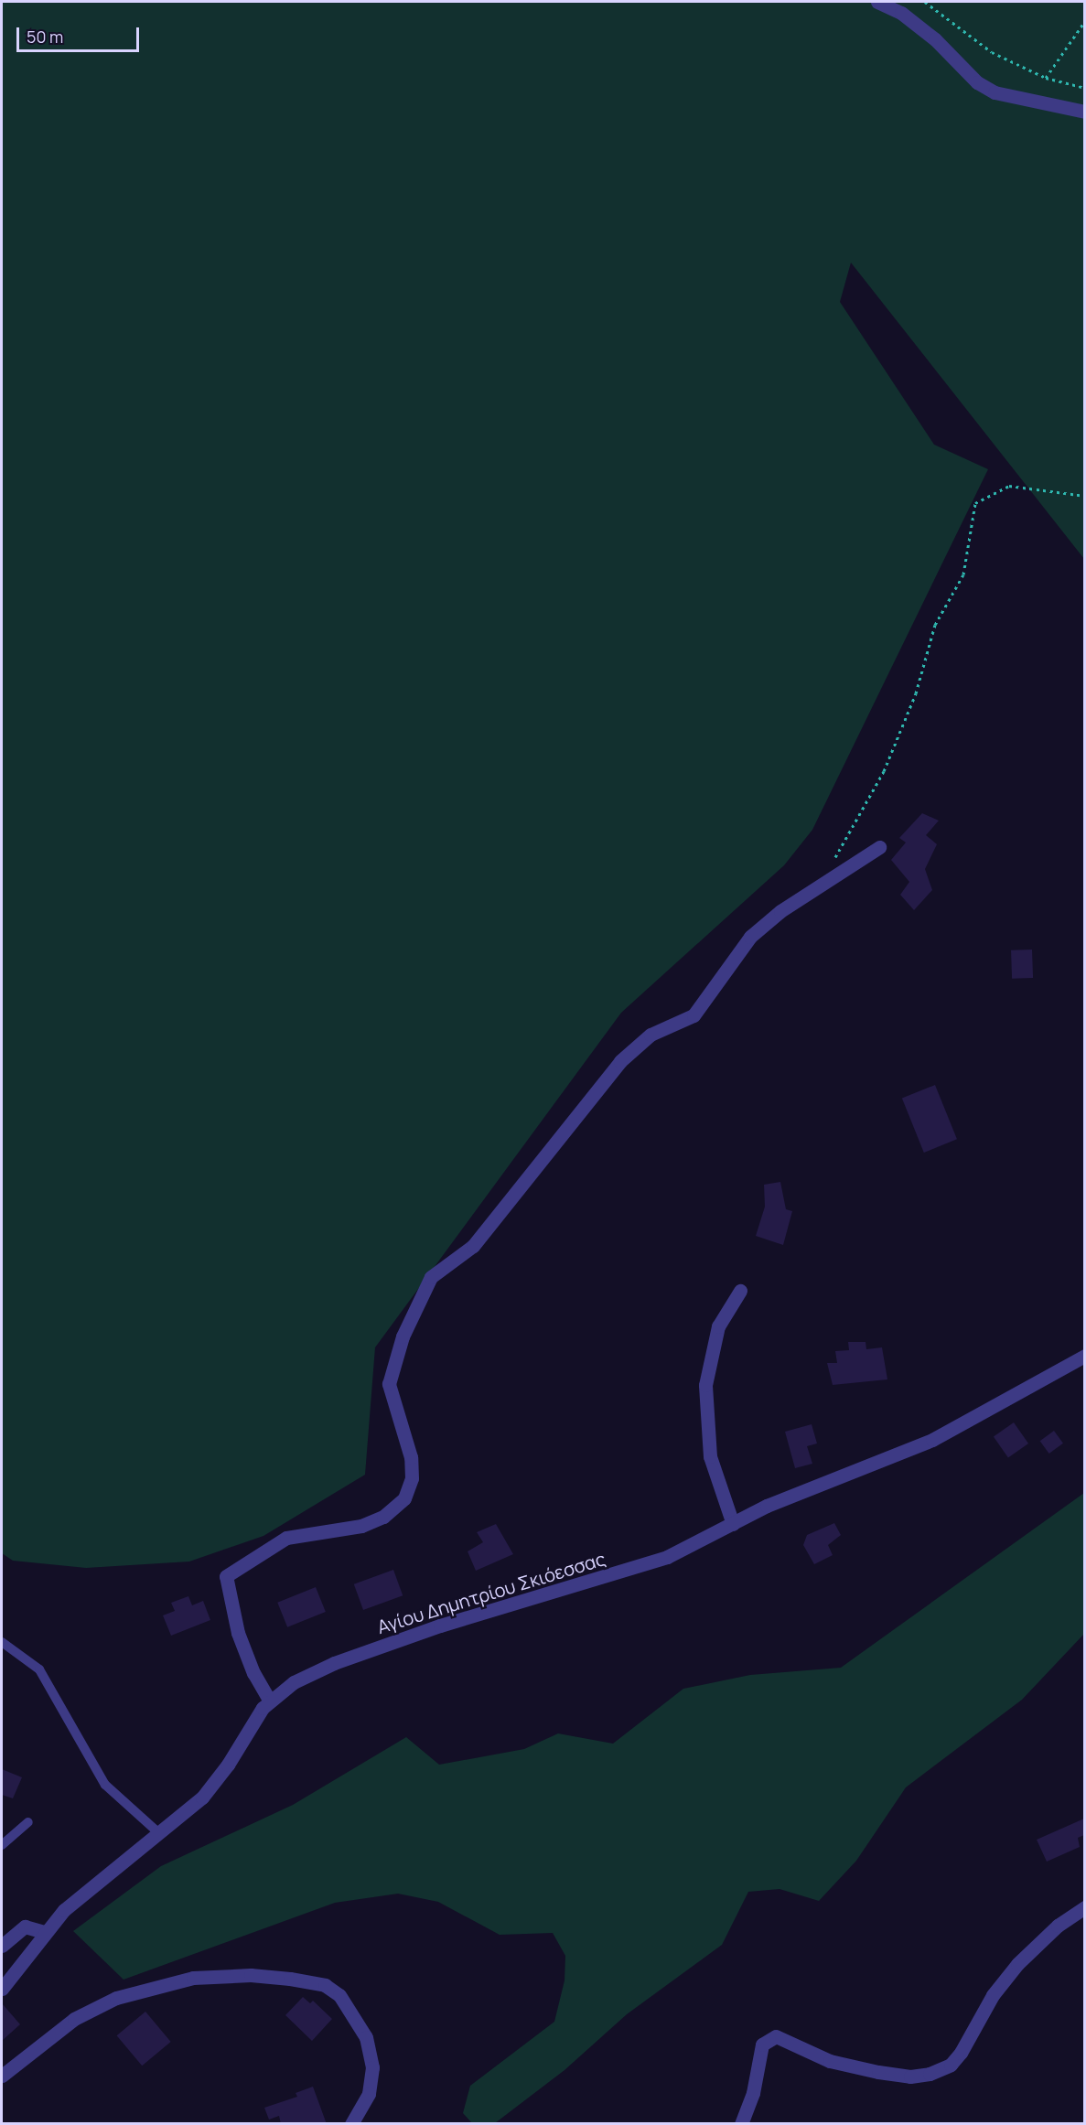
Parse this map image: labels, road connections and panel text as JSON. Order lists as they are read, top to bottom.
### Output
{
  "streets": {
    "street": ["Αγίου Δημητρίου Σκιόεσσας"]
  },
  "scale_bar": "50 m"
}
